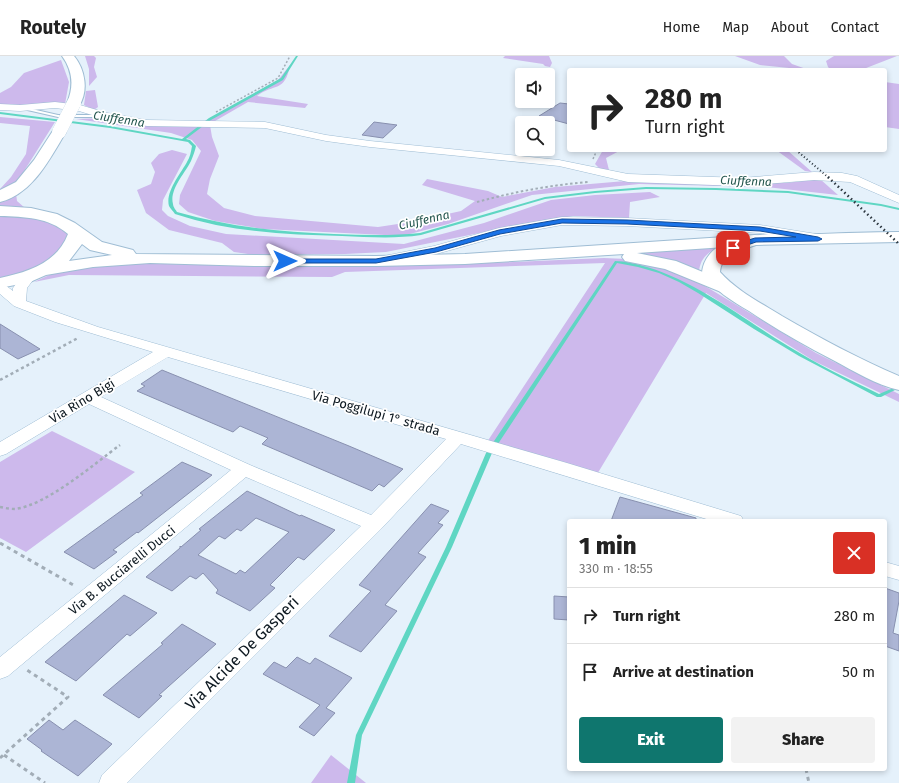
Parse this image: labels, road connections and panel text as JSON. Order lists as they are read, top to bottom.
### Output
{
  "streets": {
    "street": [
      "Via Rino Bigi",
      "Via Poggilupi 1° strada",
      "Via B. Bucciarelli Ducci",
      "Via Alcide De Gasperi"
    ]
  },
  "crossings": [
    ["Via Rino Bigi", "Via Poggilupi 1° strada"],
    ["Via Poggilupi 1° strada", "Via Alcide De Gasperi"]
  ],
  "water": ["Ciuffenna"],
  "page": {
    "header": "Routely",
    "nav": [
      "Home",
      "Map",
      "About",
      "Contact"
    ],
    "turn": ["280 m", "Turn right"],
    "heading": ["1 min", "330 m · 18:55"],
    "list": [
      {
        "name": "Turn right",
        "value": "280 m"
      },
      {
        "name": "Arrive at destination",
        "value": "50 m"
      }
    ],
    "buttons": ["Exit", "Share"]
  }
}
